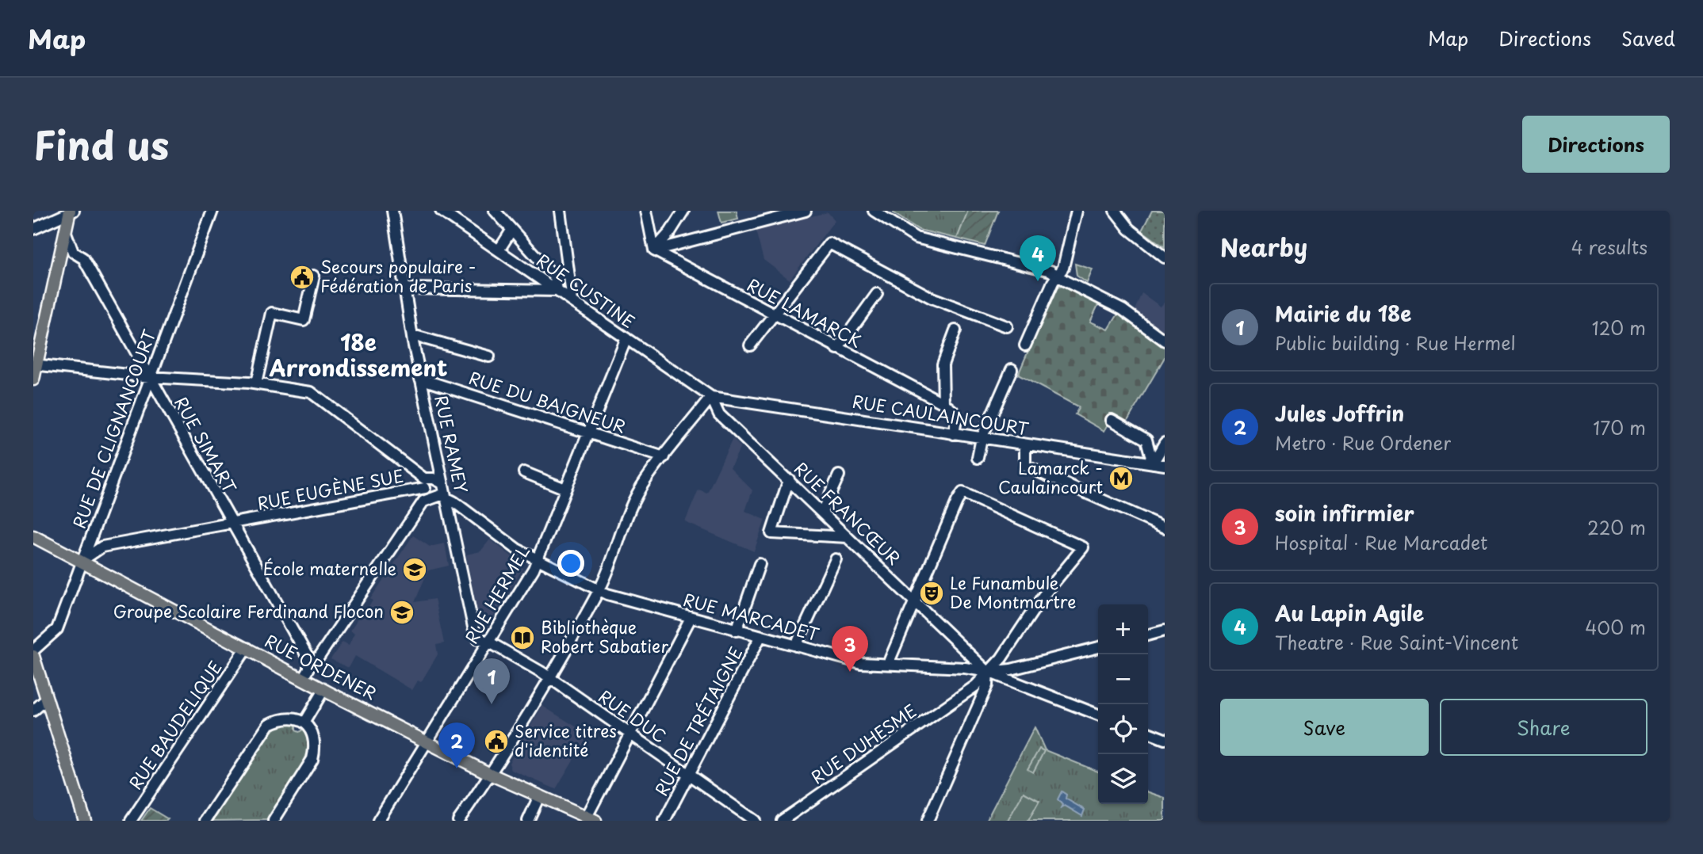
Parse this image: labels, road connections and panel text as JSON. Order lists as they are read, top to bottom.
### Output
{
  "streets": {
    "main road": ["RUE ORDENER"],
    "street": [
      "RUE CUSTINE",
      "RUE LAMARCK",
      "RUE DU BAIGNEUR",
      "RUE CAULAINCOURT",
      "RUE DE CLIGNANCOURT",
      "RUE RAMEY",
      "RUE SIMART",
      "RUE EUGÈNE SUE",
      "RUE FRANCŒUR",
      "RUE HERMEL",
      "RUE MARCADET",
      "RUE DUC",
      "RUE DE TRÉTAIGNE",
      "RUE BAUDELIQUE",
      "RUE DUHESME"
    ]
  },
  "crossings": [
    ["RUE CUSTINE", "RUE CAULAINCOURT"],
    ["RUE CUSTINE", "RUE FRANCŒUR"],
    ["RUE CUSTINE", "RUE HERMEL"],
    ["RUE DU BAIGNEUR", "RUE RAMEY"],
    ["RUE DU BAIGNEUR", "RUE HERMEL"],
    ["RUE CAULAINCOURT", "RUE FRANCŒUR"],
    ["RUE DE CLIGNANCOURT", "RUE SIMART"],
    ["RUE DE CLIGNANCOURT", "RUE EUGÈNE SUE"],
    ["RUE DE CLIGNANCOURT", "RUE ORDENER"],
    ["RUE RAMEY", "RUE HERMEL"],
    ["RUE RAMEY", "RUE MARCADET"],
    ["RUE RAMEY", "RUE DUC"],
    ["RUE SIMART", "RUE EUGÈNE SUE"],
    ["RUE EUGÈNE SUE", "RUE ORDENER"],
    ["RUE FRANCŒUR", "RUE MARCADET"],
    ["RUE FRANCŒUR", "RUE DUHESME"],
    ["RUE HERMEL", "RUE MARCADET"],
    ["RUE HERMEL", "RUE ORDENER"],
    ["RUE HERMEL", "RUE DUC"],
    ["RUE MARCADET", "RUE DE TRÉTAIGNE"],
    ["RUE MARCADET", "RUE DUHESME"],
    ["RUE ORDENER", "RUE BAUDELIQUE"],
    ["RUE DUC", "RUE DE TRÉTAIGNE"]
  ],
  "districts": ["18e Arrondissement"],
  "places": {
    "public building": ["Secours populaire - Fédération de Paris", "Service titres d'identité"],
    "metro station": ["Lamarck - Caulaincourt"],
    "school or university": ["École maternelle", "Groupe Scolaire Ferdinand Flocon"],
    "theatre": ["Le Funambule De Montmartre"],
    "library": ["Bibliothèque Robert Sabatier"]
  },
  "page": {
    "header": "Map",
    "nav": ["Map", "Directions", "Saved"],
    "title": "Find us",
    "buttons": [
      "Directions",
      ["Save", "Share"]
    ],
    "heading": ["Nearby", "4 results"],
    "pins": [
      "4",
      "3",
      "1",
      "2"
    ],
    "list": [
      {
        "mark": "1",
        "name": "Mairie du 18e",
        "note": "Public building · Rue Hermel",
        "value": "120 m"
      },
      {
        "mark": "2",
        "name": "Jules Joffrin",
        "note": "Metro · Rue Ordener",
        "value": "170 m"
      },
      {
        "mark": "3",
        "name": "soin infirmier",
        "note": "Hospital · Rue Marcadet",
        "value": "220 m"
      },
      {
        "mark": "4",
        "name": "Au Lapin Agile",
        "note": "Theatre · Rue Saint-Vincent",
        "value": "400 m"
      }
    ],
    "map_buttons": ["+", "−"]
  }
}
